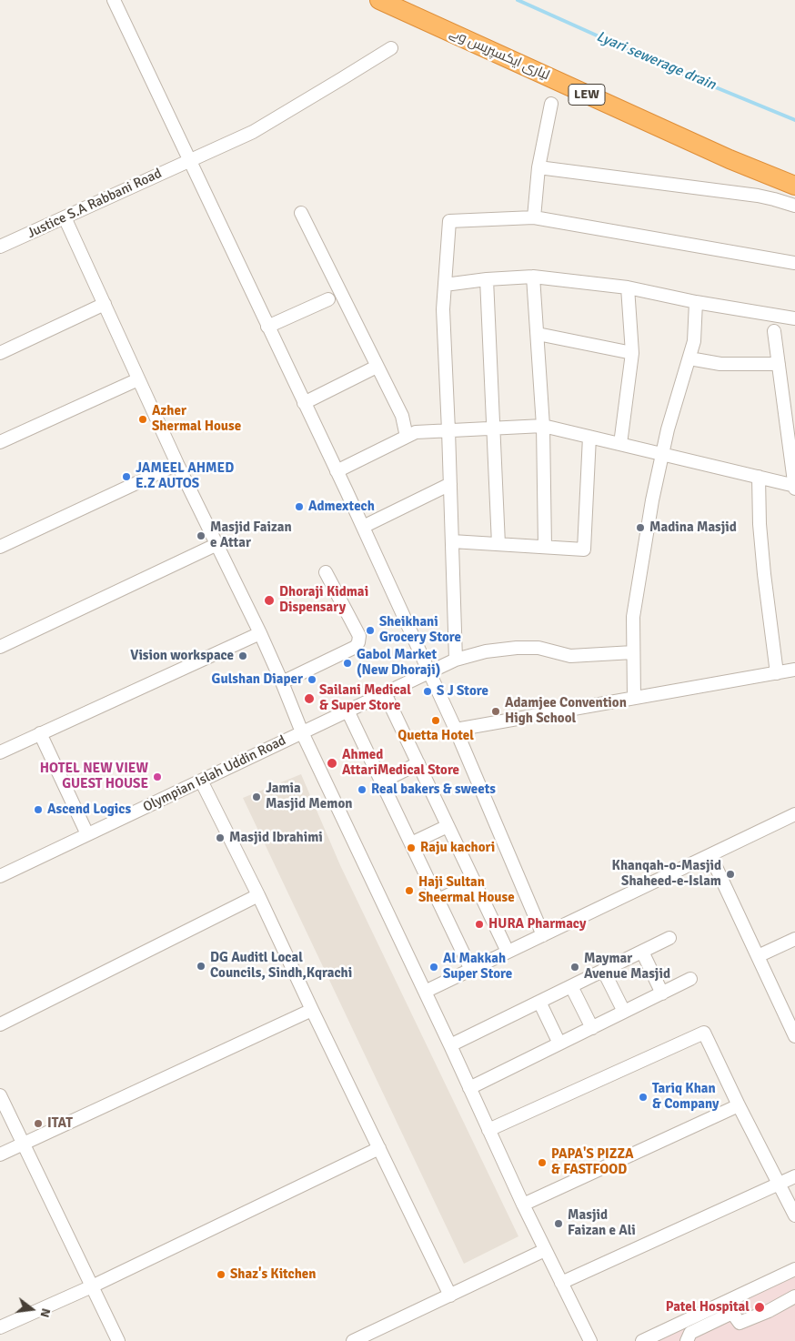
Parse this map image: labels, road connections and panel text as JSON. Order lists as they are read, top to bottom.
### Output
{
  "streets": {
    "highway": ["لیاری ایکسپریس وے", "LEW"],
    "street": ["Justice S.A Rabbani Road", "Olympian Islah Uddin Road"]
  },
  "water": ["Lyari sewerage drain"],
  "places": [
    "Azher Shermal House",
    "JAMEEL AHMED E.Z AUTOS",
    "Admextech",
    "Madina Masjid",
    "Masjid Faizan e Attar",
    "Dhoraji Kidmai Dispensary",
    "Sheikhani Grocery Store",
    "Vision workspace",
    "Gabol Market (New Dhoraji)",
    "Gulshan Diaper",
    "S J Store",
    "Sailani Medical & Super Store",
    "Adamjee Convention High School",
    "Quetta Hotel",
    "Ahmed AttariMedical Store",
    "HOTEL NEW VIEW GUEST HOUSE",
    "Real bakers & sweets",
    "Jamia Masjid Memon",
    "Ascend Logics",
    "Masjid Ibrahimi",
    "Raju kachori",
    "Khanqah-o-Masjid Shaheed-e-Islam",
    "Haji Sultan Sheermal House",
    "HURA Pharmacy",
    "DG Auditl Local Councils, Sindh,Kqrachi",
    "Al Makkah Super Store",
    "Maymar Avenue Masjid",
    "Tariq Khan & Company",
    "ITAT",
    "PAPA'S PIZZA & FASTFOOD",
    "Masjid Faizan e Ali",
    "Shaz's Kitchen",
    "Patel Hospital"
  ],
  "north": "right"
}
